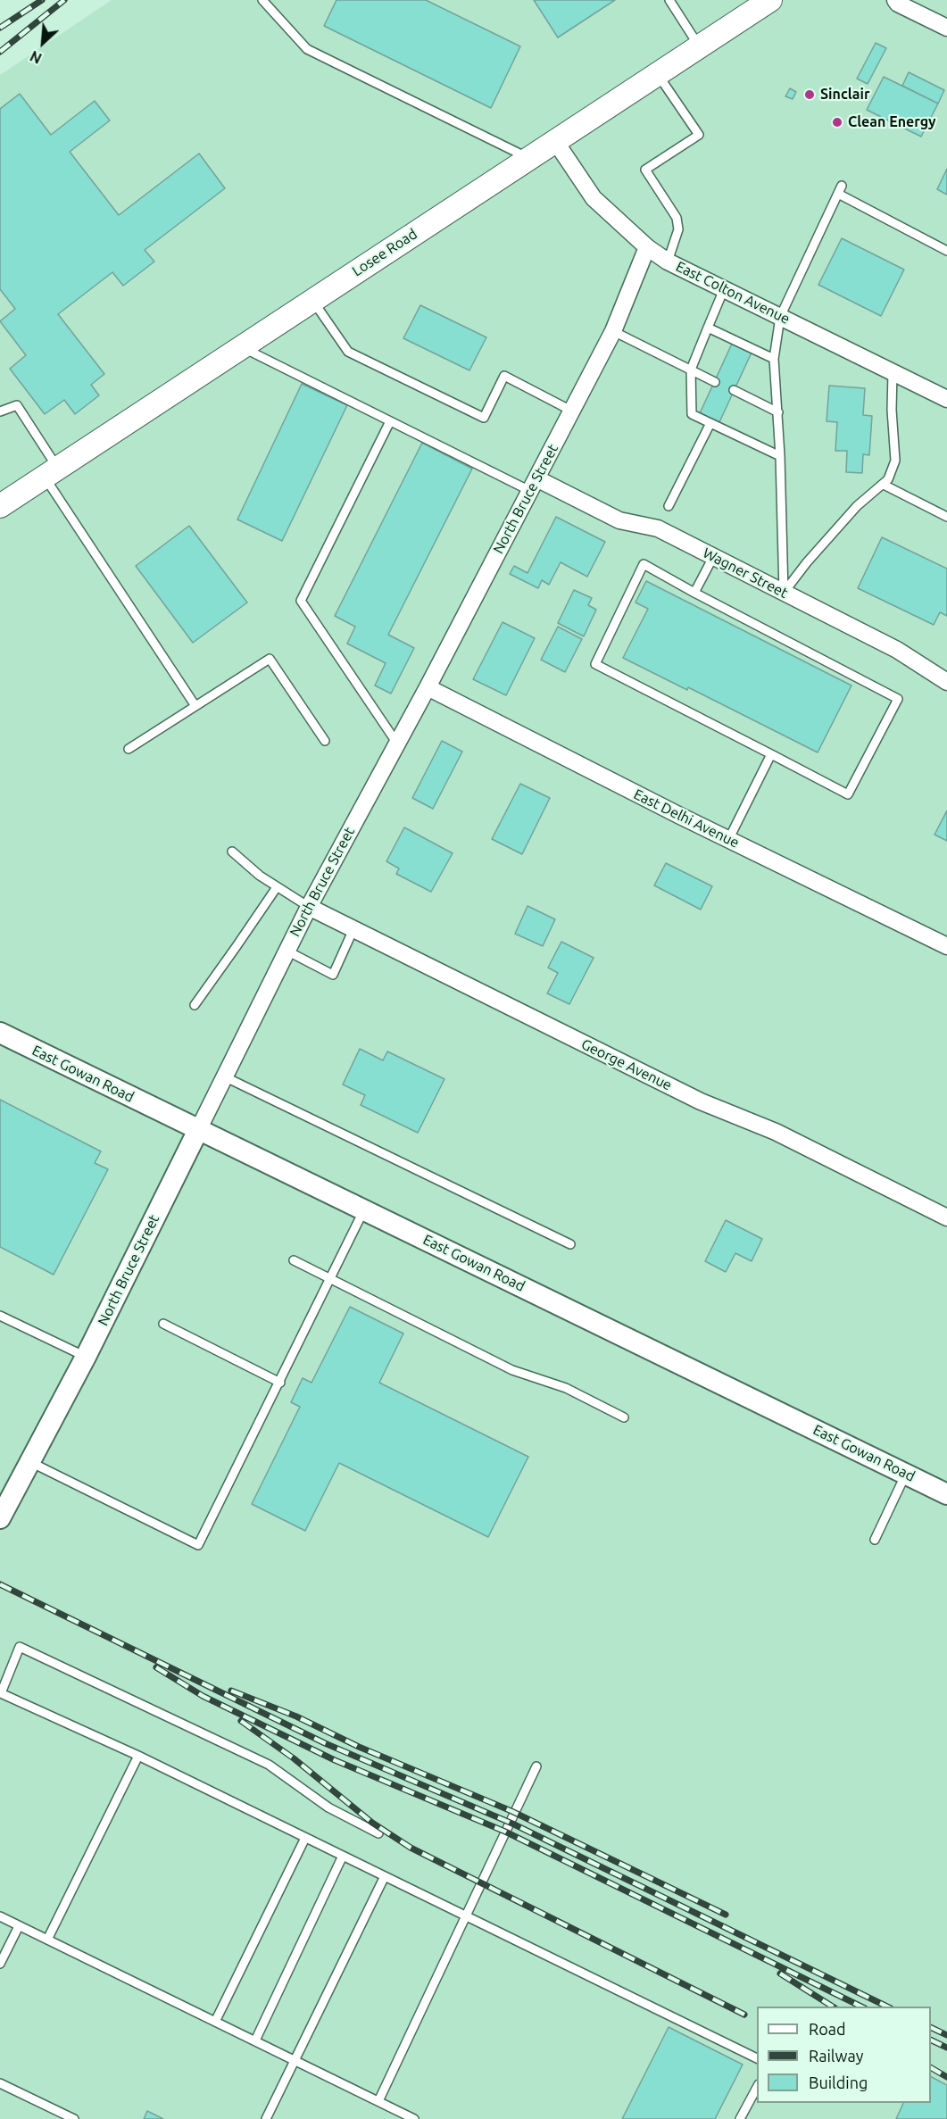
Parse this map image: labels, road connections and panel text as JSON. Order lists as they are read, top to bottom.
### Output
{
  "streets": {
    "main road": ["Losee Road"],
    "street": [
      "East Colton Avenue",
      "North Bruce Street",
      "Wagner Street",
      "East Delhi Avenue",
      "George Avenue",
      "East Gowan Road"
    ]
  },
  "crossings": [
    ["Losee Road", "East Colton Avenue"],
    ["East Colton Avenue", "North Bruce Street"],
    ["North Bruce Street", "Wagner Street"],
    ["North Bruce Street", "East Delhi Avenue"],
    ["North Bruce Street", "George Avenue"],
    ["North Bruce Street", "East Gowan Road"]
  ],
  "places": ["Sinclair", "Clean Energy"],
  "legend": ["Road", "Railway", "Building"],
  "north": "bottom left"
}
